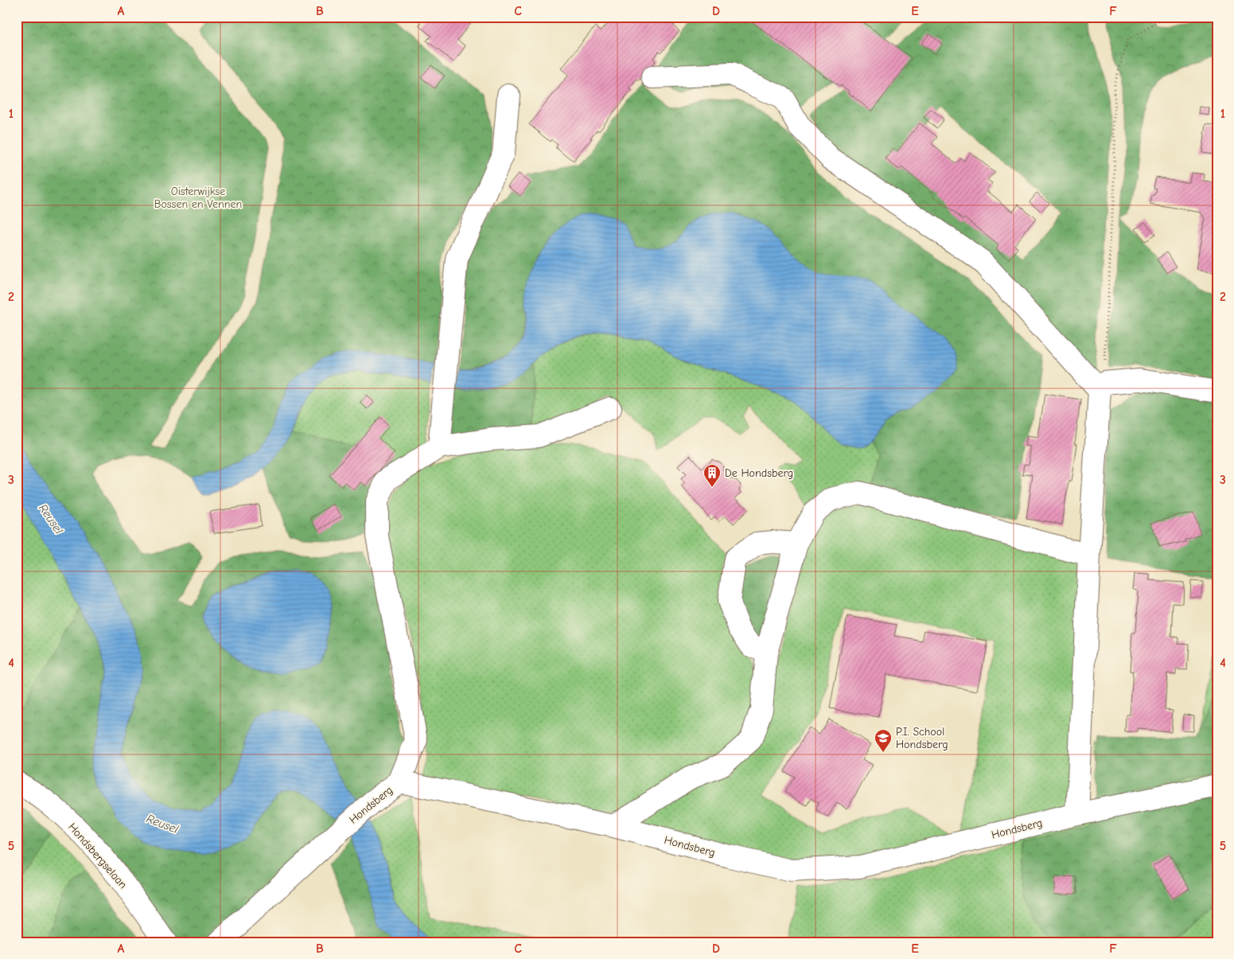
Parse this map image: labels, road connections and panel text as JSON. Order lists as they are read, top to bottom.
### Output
{
  "streets": {
    "street": ["Hondsberg", "Hondsbergselaan"]
  },
  "water": ["Reusel"],
  "parks": ["Oisterwijkse Bossen en Vennen"],
  "places": {
    "building": ["De Hondsberg"],
    "school or university": ["P.I. School Hondsberg"]
  },
  "grid": {
    "columns": [
      "A",
      "B",
      "C",
      "D",
      "E",
      "F"
    ],
    "rows": [
      "1",
      "2",
      "3",
      "4",
      "5"
    ]
  }
}
